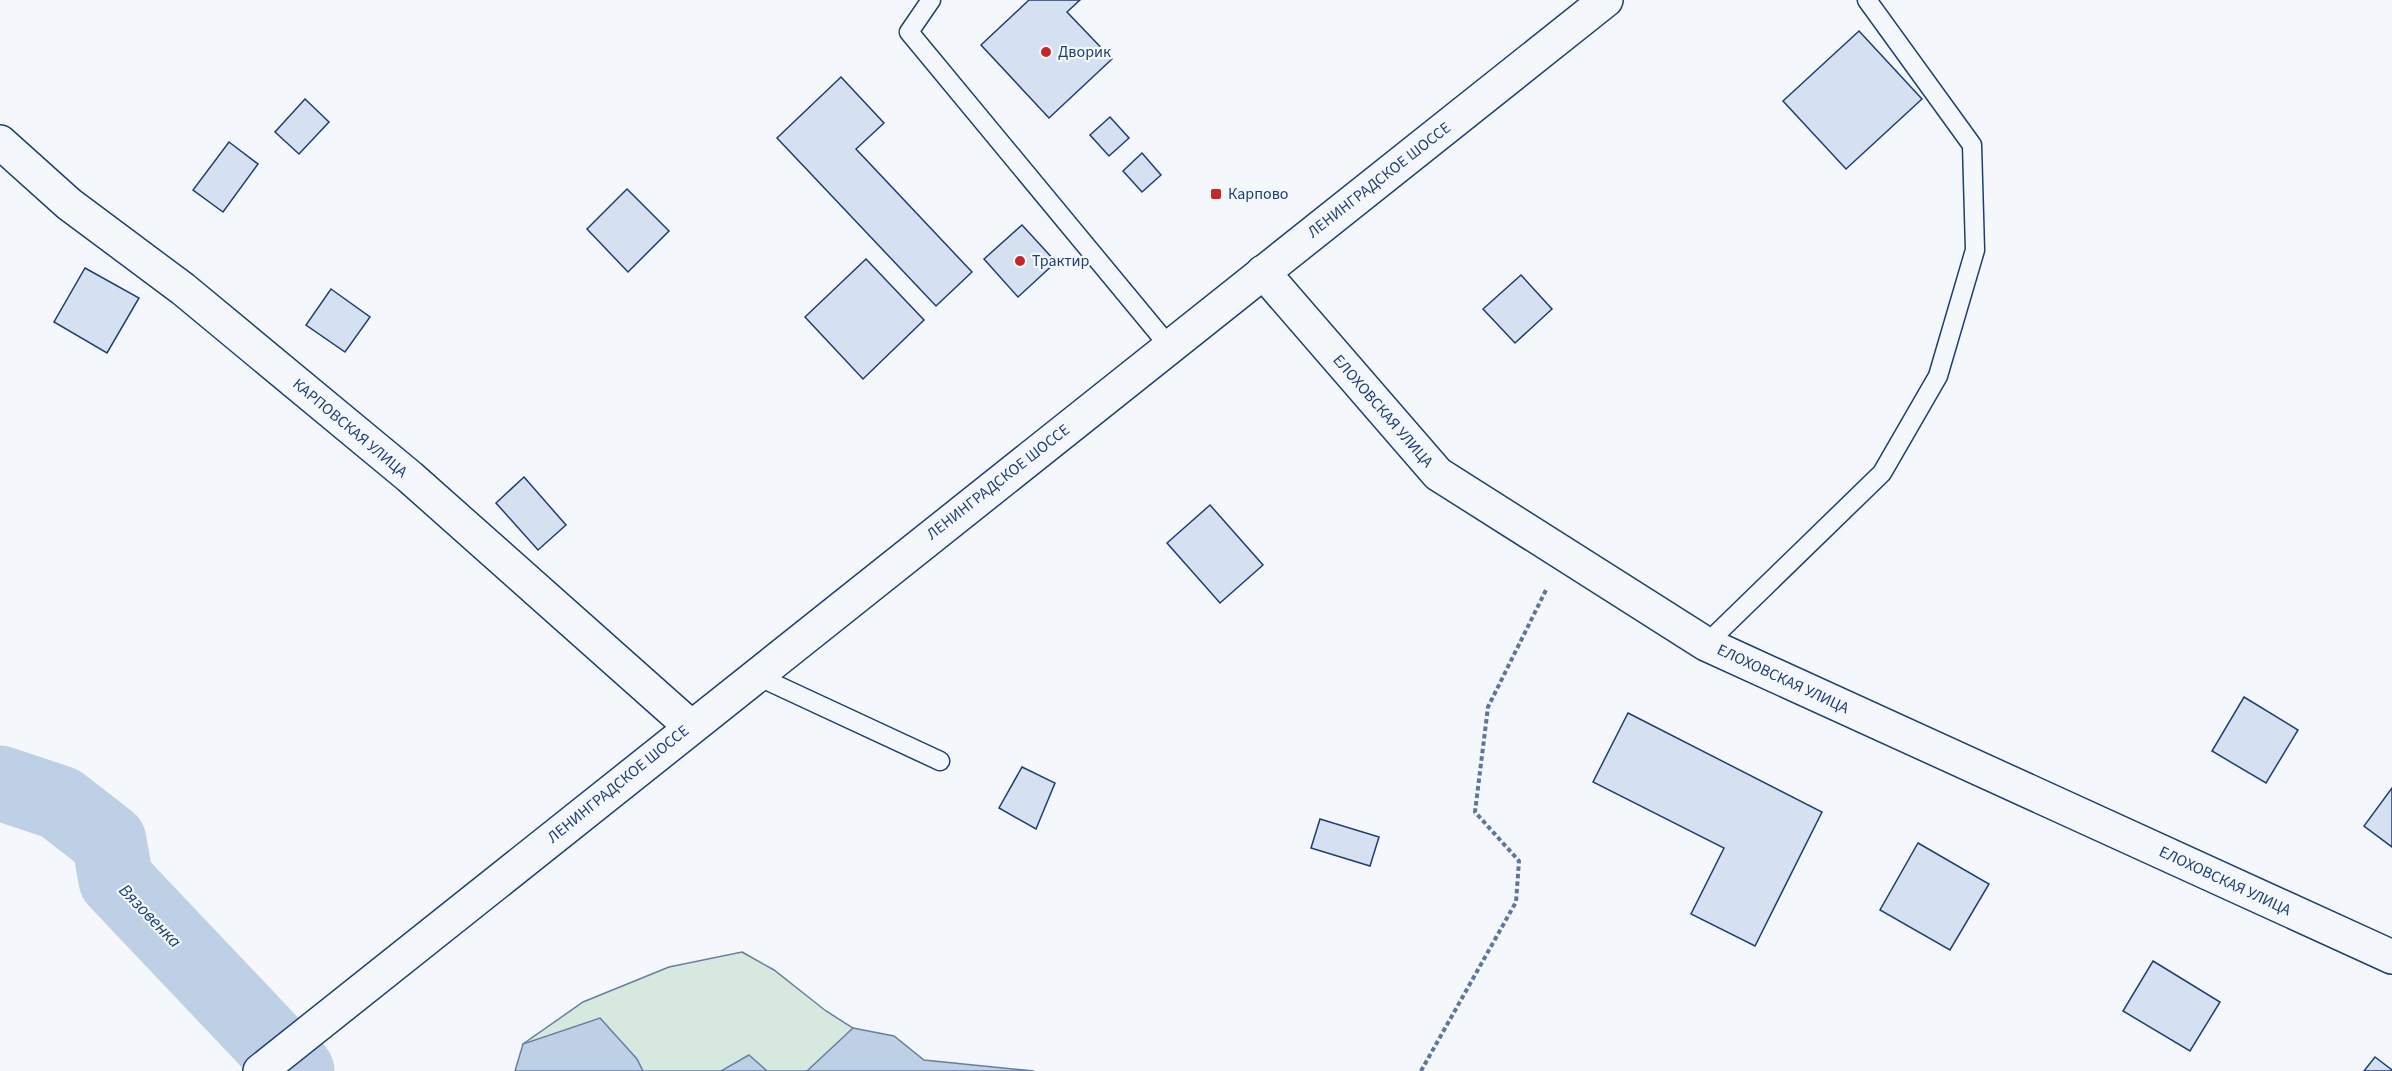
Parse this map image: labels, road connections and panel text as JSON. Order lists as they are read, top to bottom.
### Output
{
  "streets": {
    "main road": ["ЛЕНИНГРАДСКОЕ ШОССЕ", "ЕЛОХОВСКАЯ УЛИЦА", "КАРПОВСКАЯ УЛИЦА"]
  },
  "crossings": [
    ["ЛЕНИНГРАДСКОЕ ШОССЕ", "ЕЛОХОВСКАЯ УЛИЦА"],
    ["ЛЕНИНГРАДСКОЕ ШОССЕ", "КАРПОВСКАЯ УЛИЦА"]
  ],
  "water": ["Вязовенка"],
  "places": {
    "other": ["Дворик", "Трактир"],
    "transit": ["Карпово"]
  }
}
